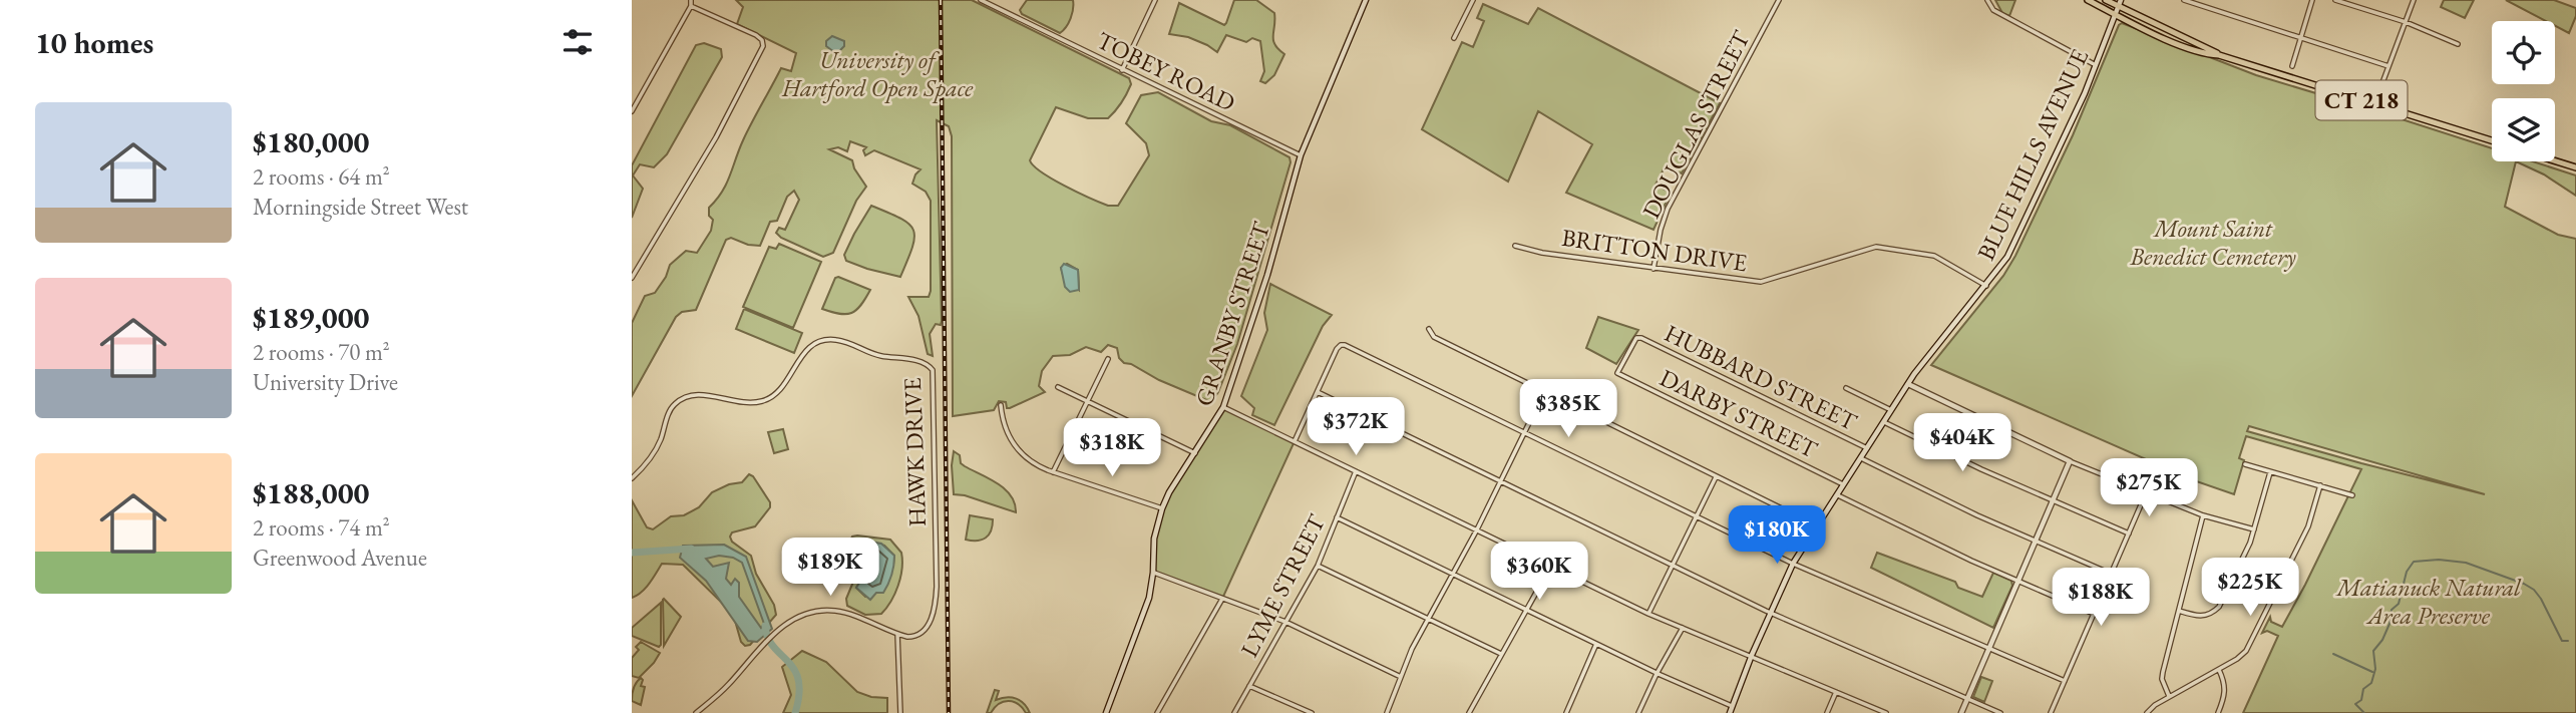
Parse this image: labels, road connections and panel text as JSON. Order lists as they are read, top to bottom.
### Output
{
  "streets": {
    "main road": ["CT 218", "BLUE HILLS AVENUE", "GRANBY STREET"],
    "street": [
      "TOBEY ROAD",
      "DOUGLAS STREET",
      "BRITTON DRIVE",
      "HUBBARD STREET",
      "DARBY STREET",
      "HAWK DRIVE",
      "LYME STREET"
    ]
  },
  "crossings": [
    ["TOBEY ROAD", "GRANBY STREET"],
    ["CT 218", "BLUE HILLS AVENUE"],
    ["DOUGLAS STREET", "BRITTON DRIVE"],
    ["BLUE HILLS AVENUE", "BRITTON DRIVE"],
    ["BLUE HILLS AVENUE", "HUBBARD STREET"],
    ["BLUE HILLS AVENUE", "DARBY STREET"],
    ["HUBBARD STREET", "DARBY STREET"]
  ],
  "parks": ["University of Hartford Open Space", "Mount Saint Benedict Cemetery", "Matianuck Natural Area Preserve"],
  "page": {
    "heading": "10 homes",
    "list": [
      {
        "name": "$180,000",
        "note": "2 rooms · 64 m² · Morningside Street West"
      },
      {
        "name": "$189,000",
        "note": "2 rooms · 70 m² · University Drive"
      },
      {
        "name": "$188,000",
        "note": "2 rooms · 74 m² · Greenwood Avenue"
      }
    ],
    "price": [
      "$385K",
      "$372K",
      "$404K",
      "$318K",
      "$275K",
      "$180K",
      "$189K",
      "$360K",
      "$225K",
      "$188K"
    ]
  }
}
